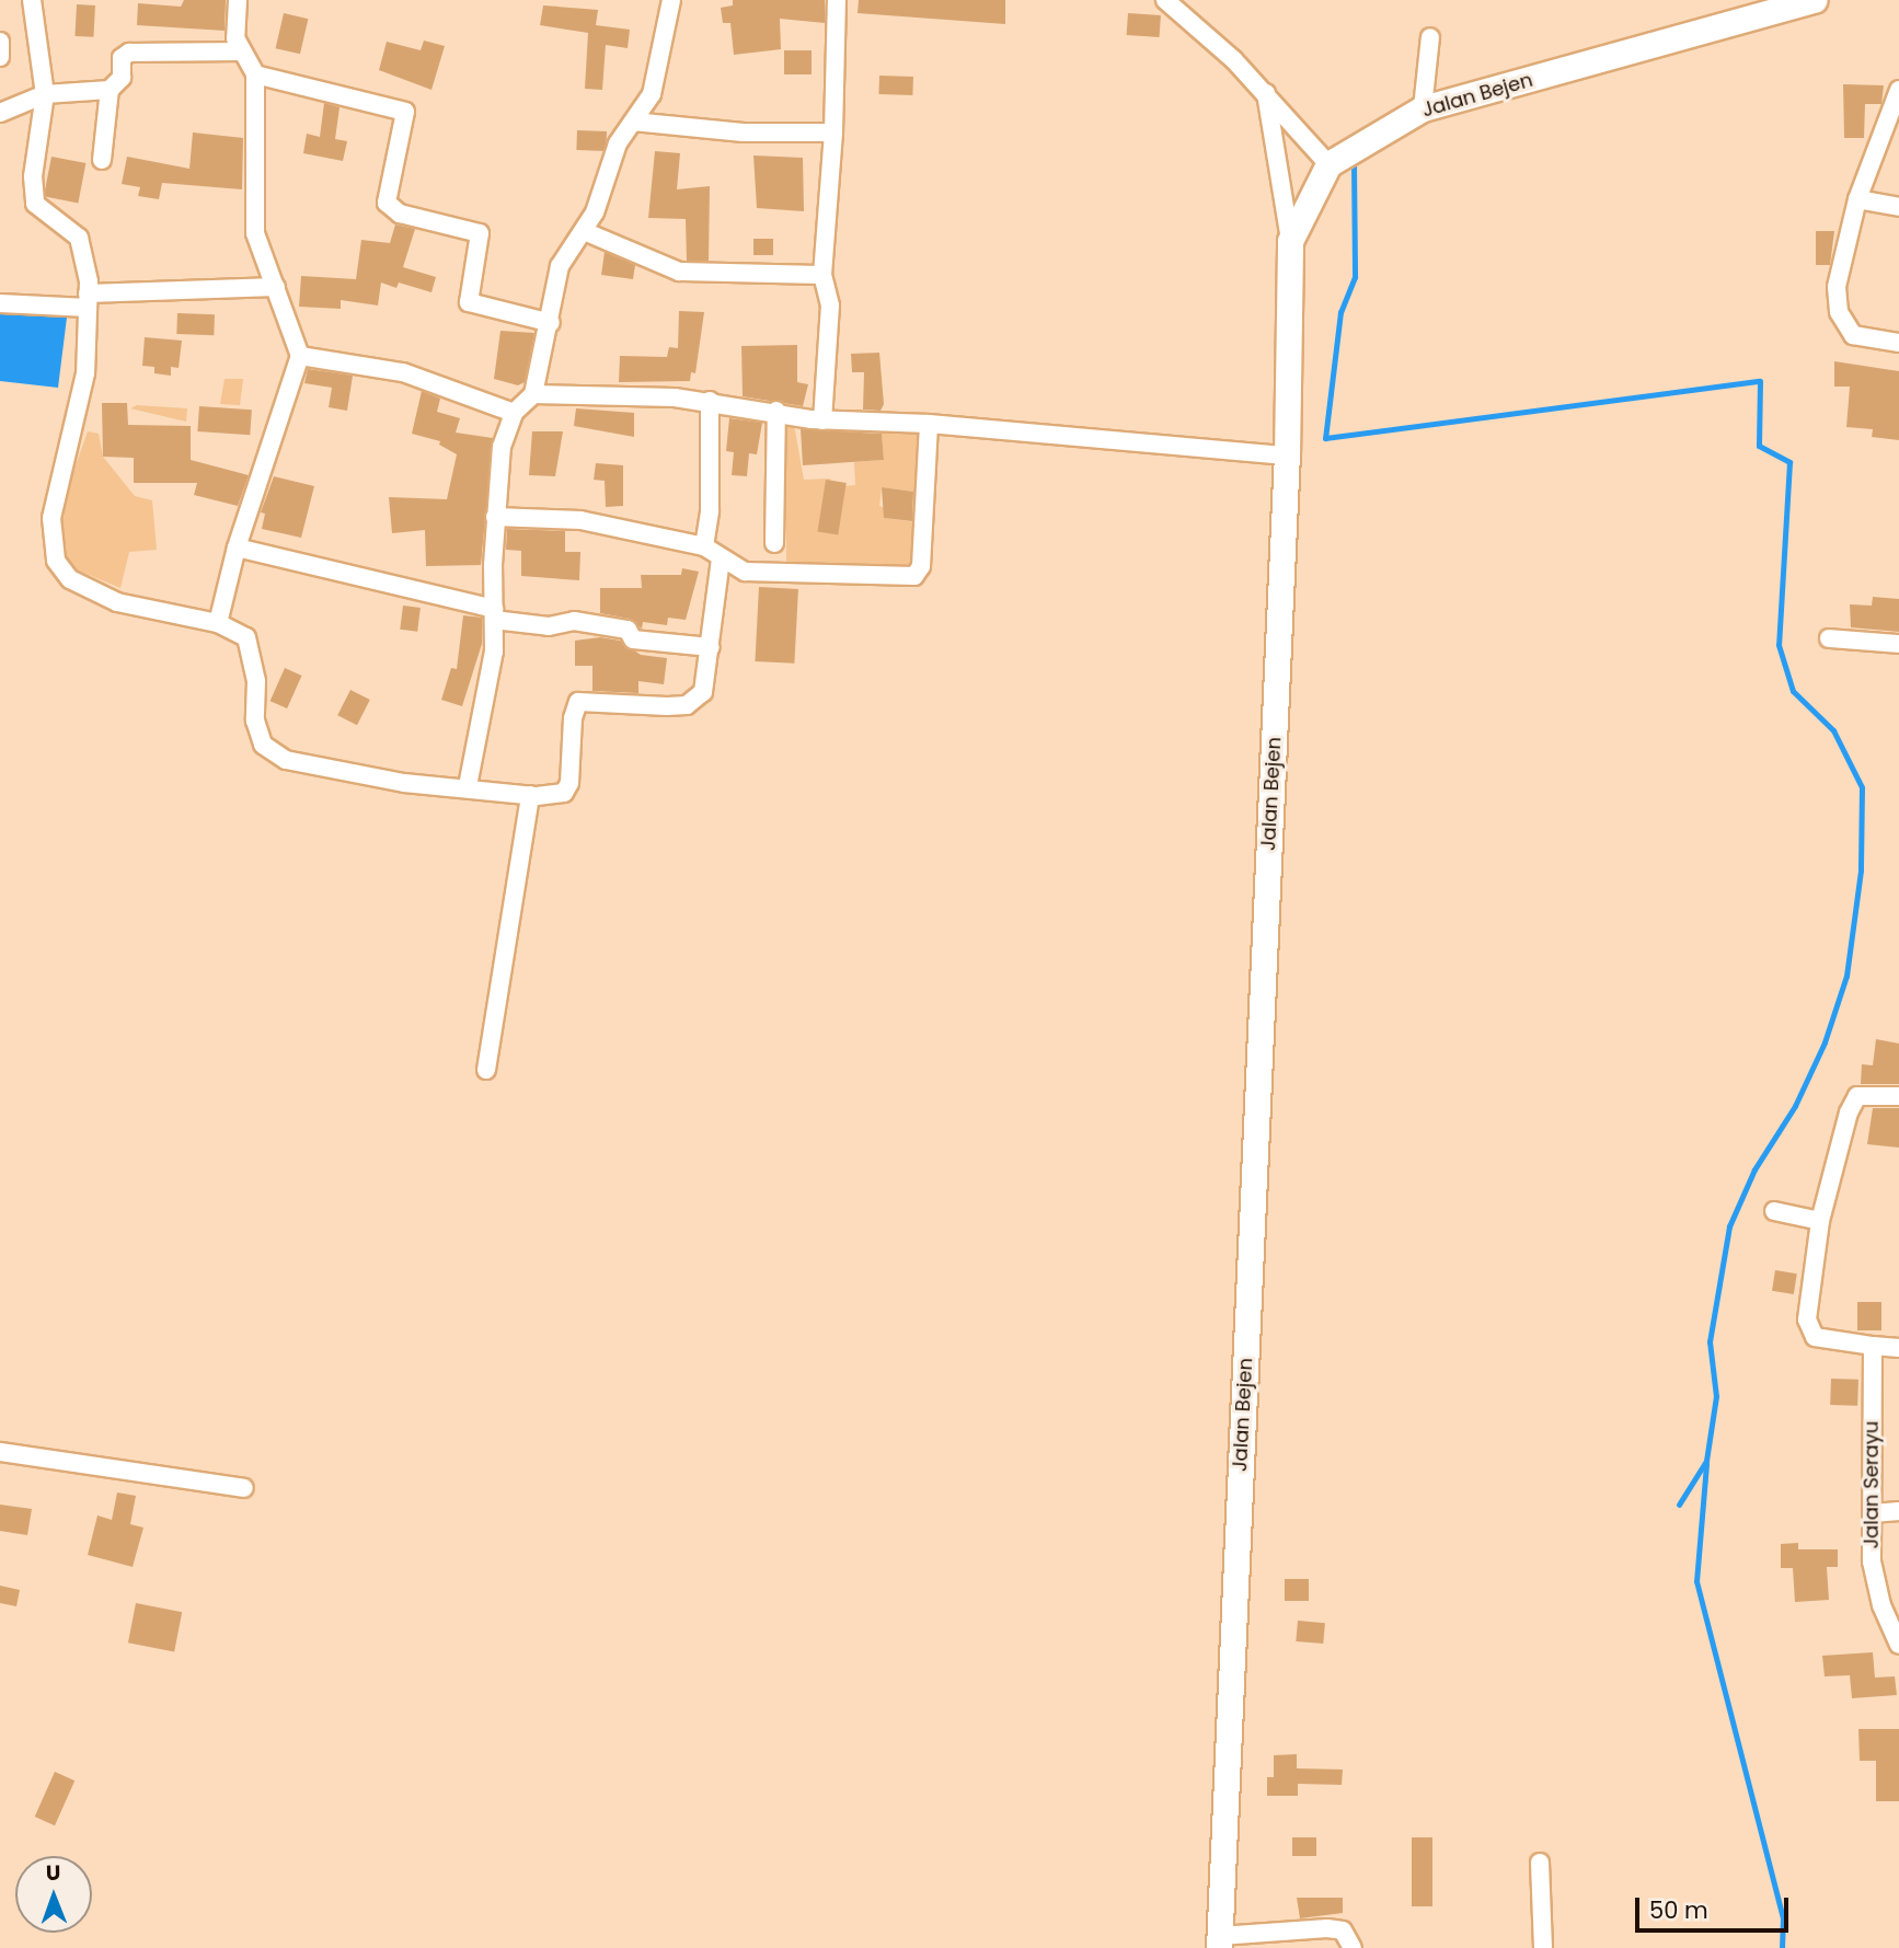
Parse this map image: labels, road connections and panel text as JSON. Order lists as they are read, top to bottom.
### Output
{
  "streets": {
    "street": ["Jalan Bejen", "Jalan Serayu"]
  },
  "scale_bar": "50 m",
  "north": "top"
}
